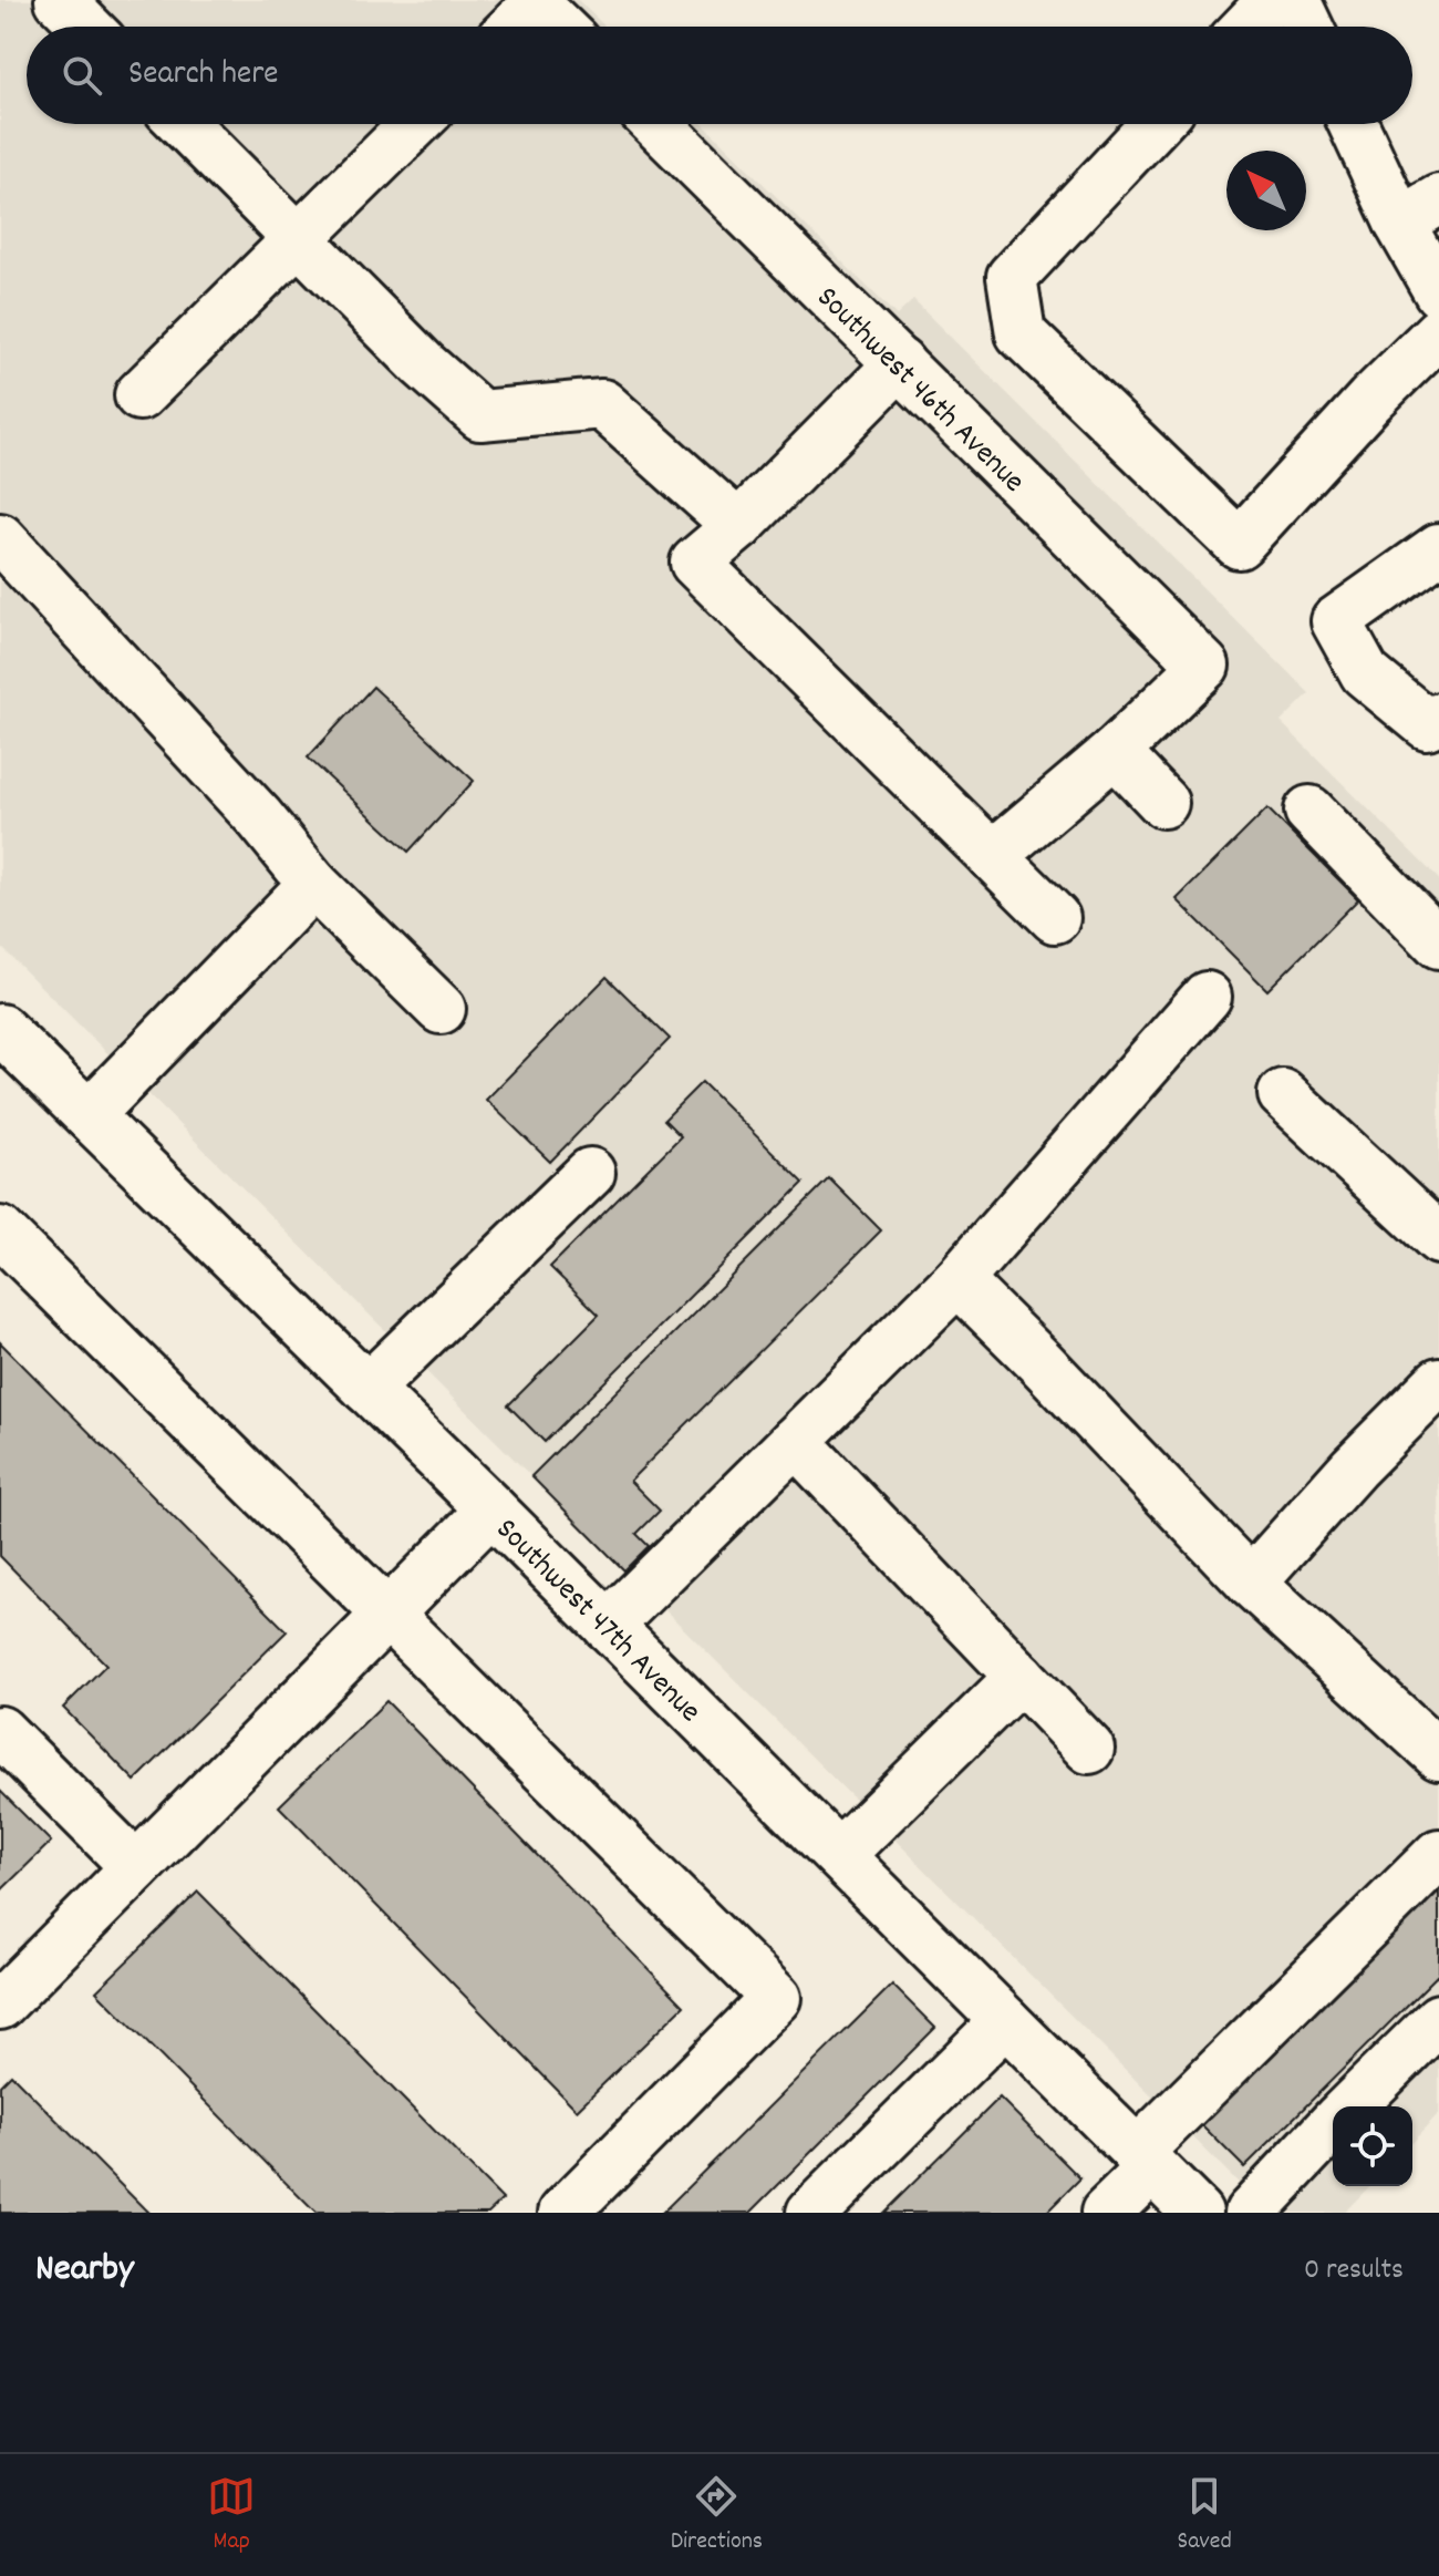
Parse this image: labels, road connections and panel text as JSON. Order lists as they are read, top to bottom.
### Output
{
  "streets": {
    "street": ["Southwest 46th Avenue", "Southwest 47th Avenue"]
  },
  "north": "top left",
  "page": {
    "search": "Search here",
    "heading": ["Nearby", "0 results"],
    "nav": ["Map", "Directions", "Saved"]
  }
}
